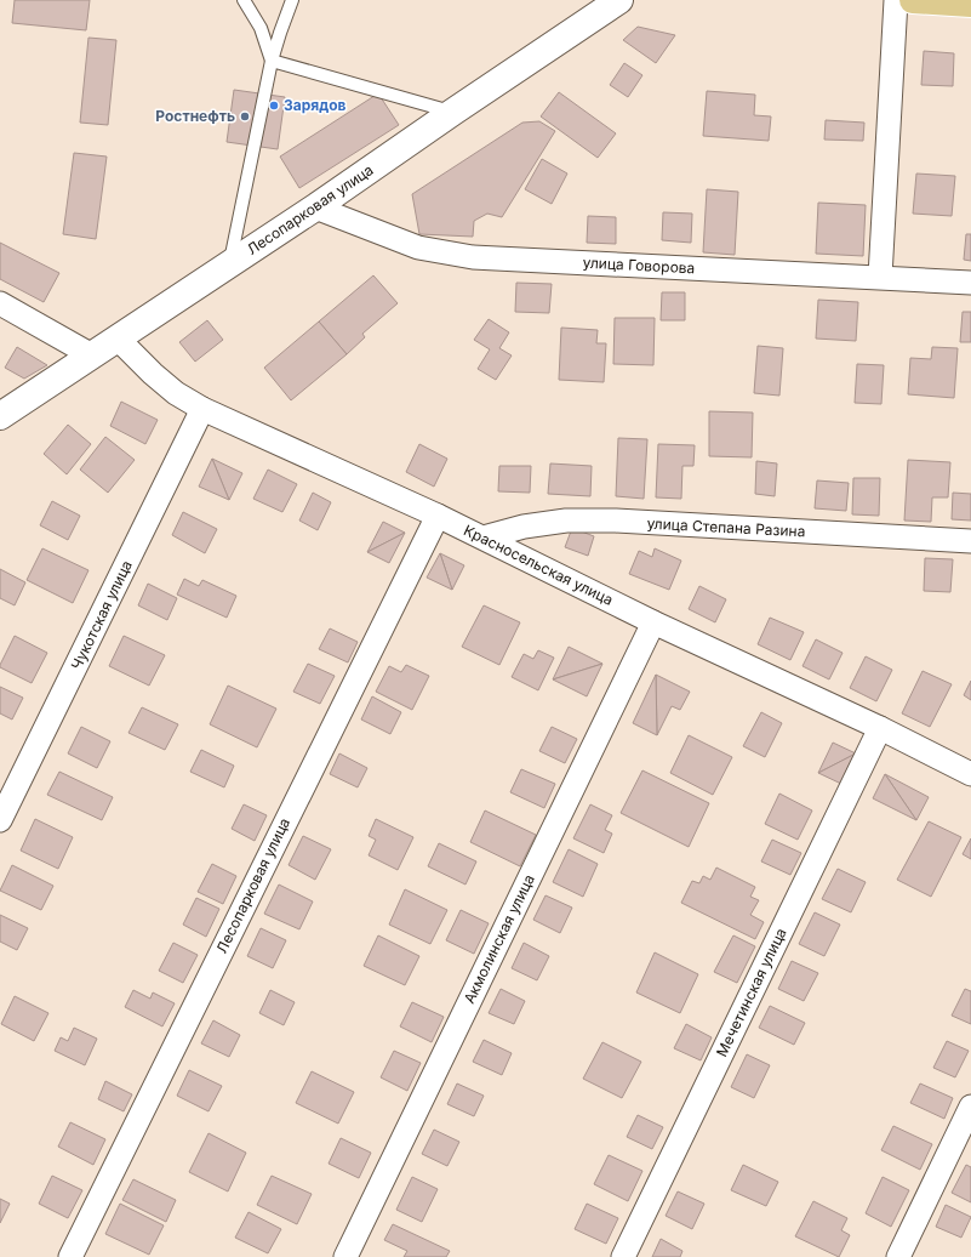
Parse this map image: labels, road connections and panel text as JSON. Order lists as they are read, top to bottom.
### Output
{
  "streets": {
    "street": [
      "Лесопарковая улица",
      "улица Говорова",
      "улица Степана Разина",
      "Красносельская улица",
      "Чукотская улица",
      "Акмолинская улица",
      "Мечетинская улица"
    ]
  },
  "crossings": [
    ["Лесопарковая улица", "улица Говорова"],
    ["Лесопарковая улица", "Красносельская улица"],
    ["улица Степана Разина", "Красносельская улица"],
    ["Красносельская улица", "Чукотская улица"],
    ["Красносельская улица", "Акмолинская улица"],
    ["Красносельская улица", "Мечетинская улица"]
  ],
  "places": ["Зарядов", "Ростнефть"]
}
